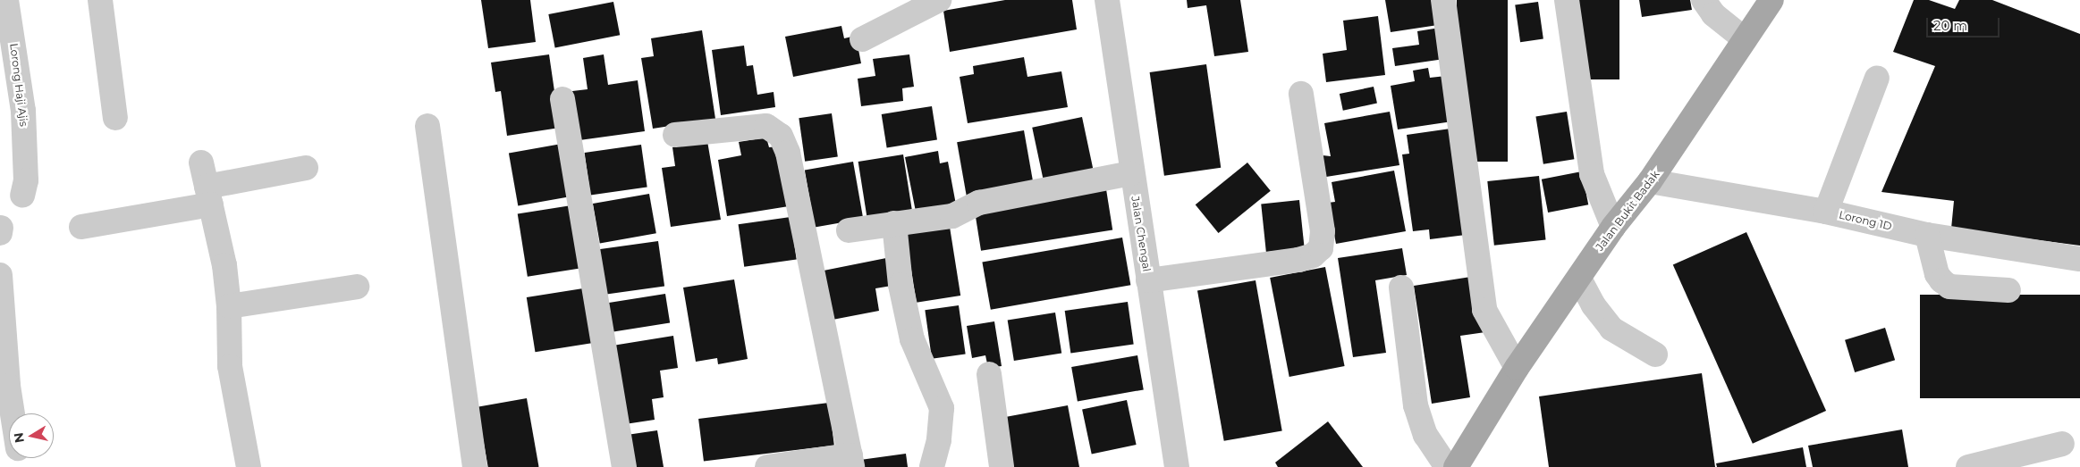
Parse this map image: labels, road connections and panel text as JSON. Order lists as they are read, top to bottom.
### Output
{
  "streets": {
    "main road": ["Jalan Bukit Badak"],
    "street": ["Lorong Haji Ajis", "Lorong 1D", "Jalan Chengal"]
  },
  "crossings": [
    ["Jalan Bukit Badak", "Lorong 1D"]
  ],
  "scale_bar": "20 m",
  "north": "left"
}
